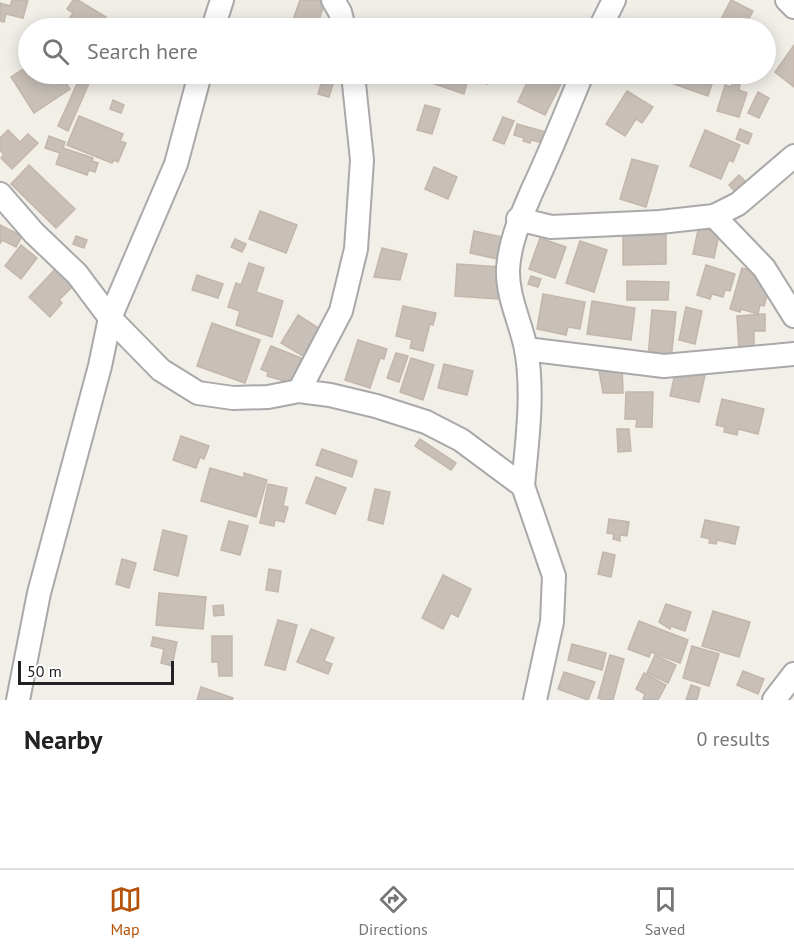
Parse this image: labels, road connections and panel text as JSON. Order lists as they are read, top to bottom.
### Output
{
  "scale_bar": "50 m",
  "page": {
    "search": "Search here",
    "scale": "50 m",
    "heading": ["Nearby", "0 results"],
    "nav": ["Map", "Directions", "Saved"]
  }
}
